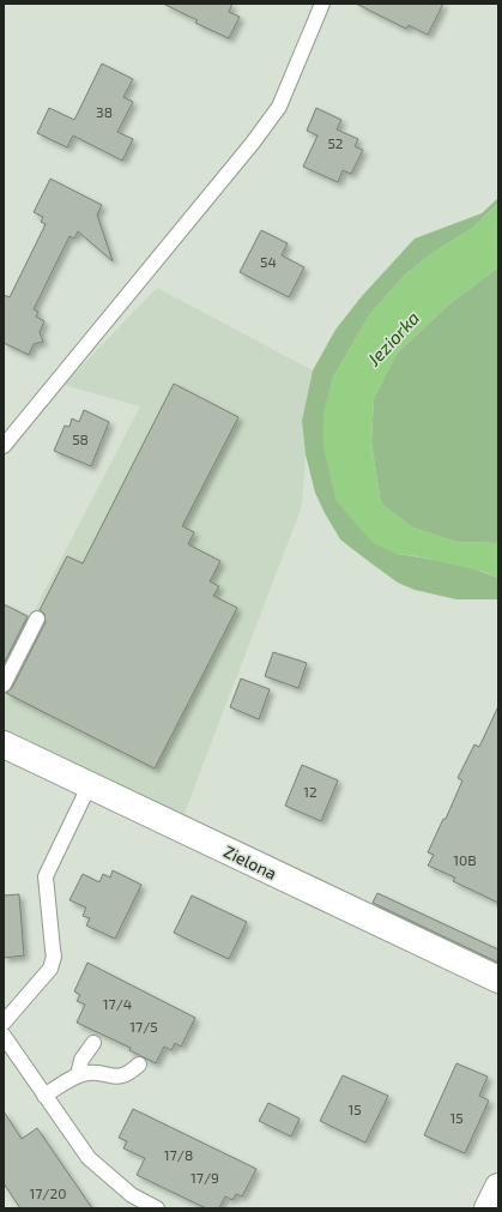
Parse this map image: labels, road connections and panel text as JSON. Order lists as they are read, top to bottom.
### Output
{
  "streets": {
    "street": ["Zielona"]
  },
  "water": ["Jeziorka"],
  "house_numbers": [
    "38",
    "52",
    "54",
    "58",
    "12",
    "10B",
    "17/4",
    "17/5",
    "15",
    "15",
    "17/8",
    "17/9",
    "17/20"
  ]
}
